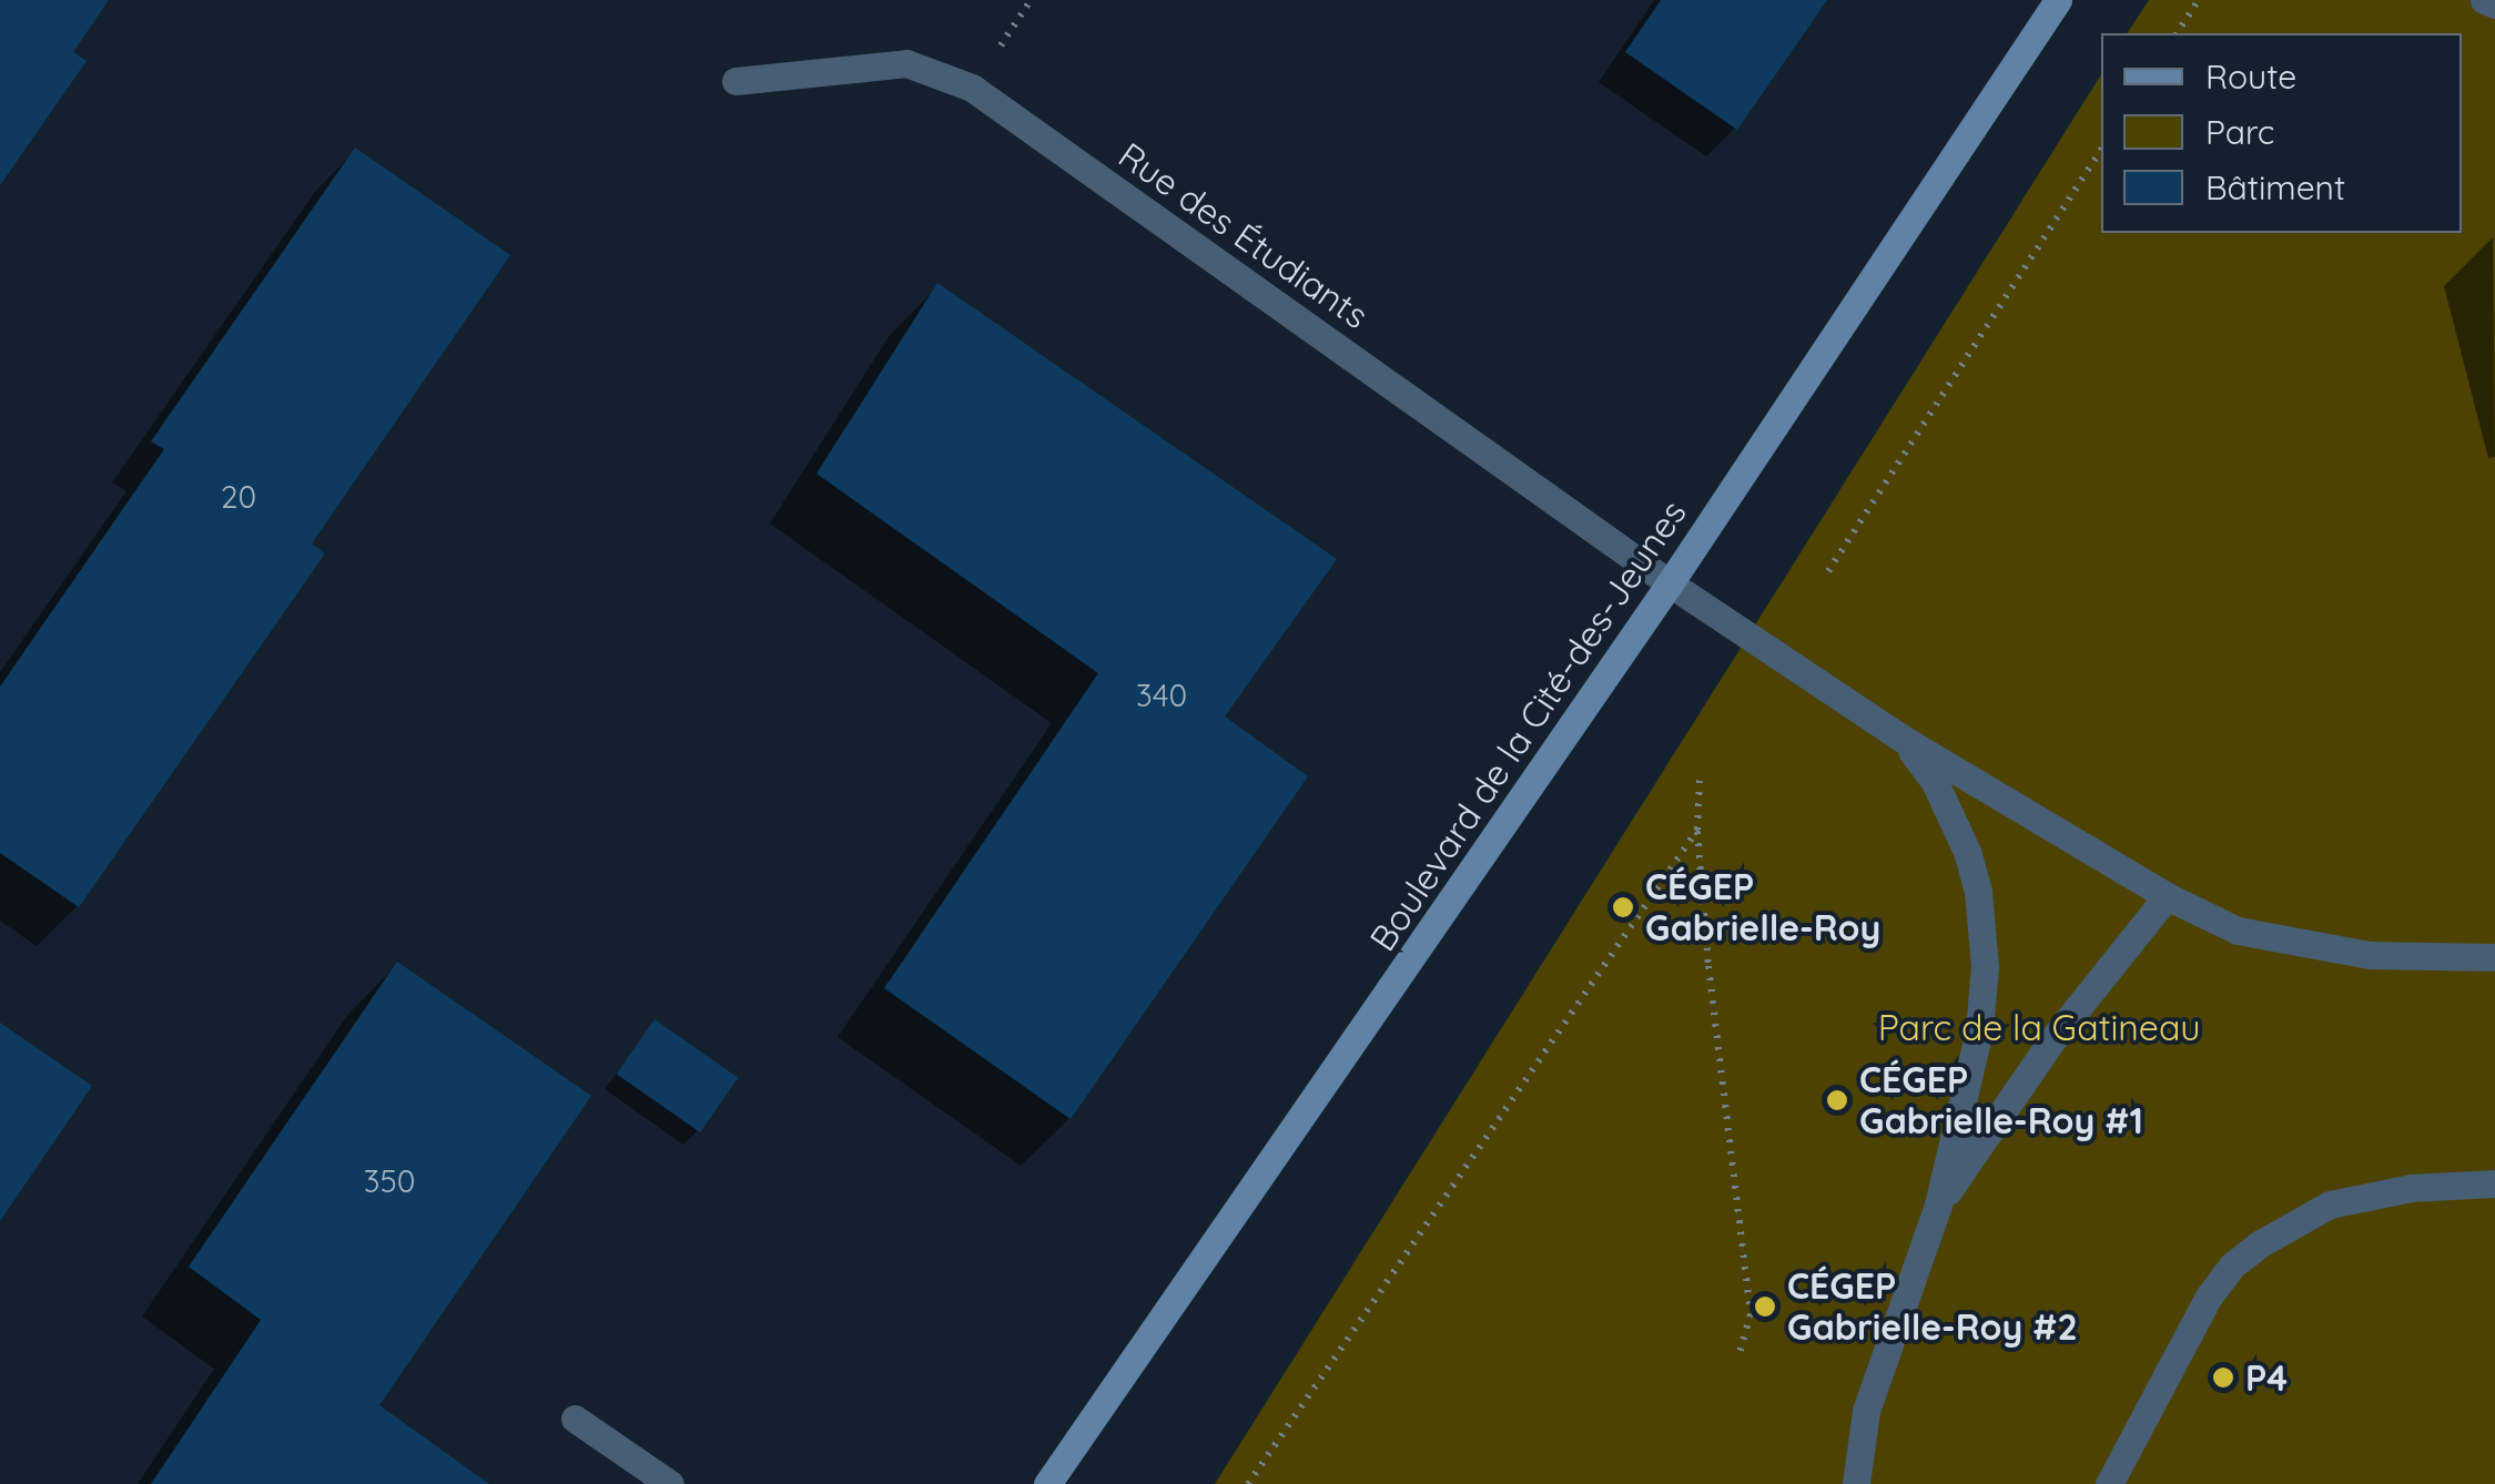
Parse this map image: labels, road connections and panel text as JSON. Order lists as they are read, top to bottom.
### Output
{
  "streets": {
    "street": ["Rue des Étudiants", "Boulevard de la Cité-des-Jeunes"]
  },
  "crossings": [
    ["Rue des Étudiants", "Boulevard de la Cité-des-Jeunes"]
  ],
  "parks": ["Parc de la Gatineau"],
  "places": [
    "CÉGEP Gabrielle-Roy",
    "CÉGEP Gabrielle-Roy #1",
    "CÉGEP Gabrielle-Roy #2",
    "P4"
  ],
  "house_numbers": ["20", "340", "350"],
  "legend": ["Route", "Parc", "Bâtiment"]
}
